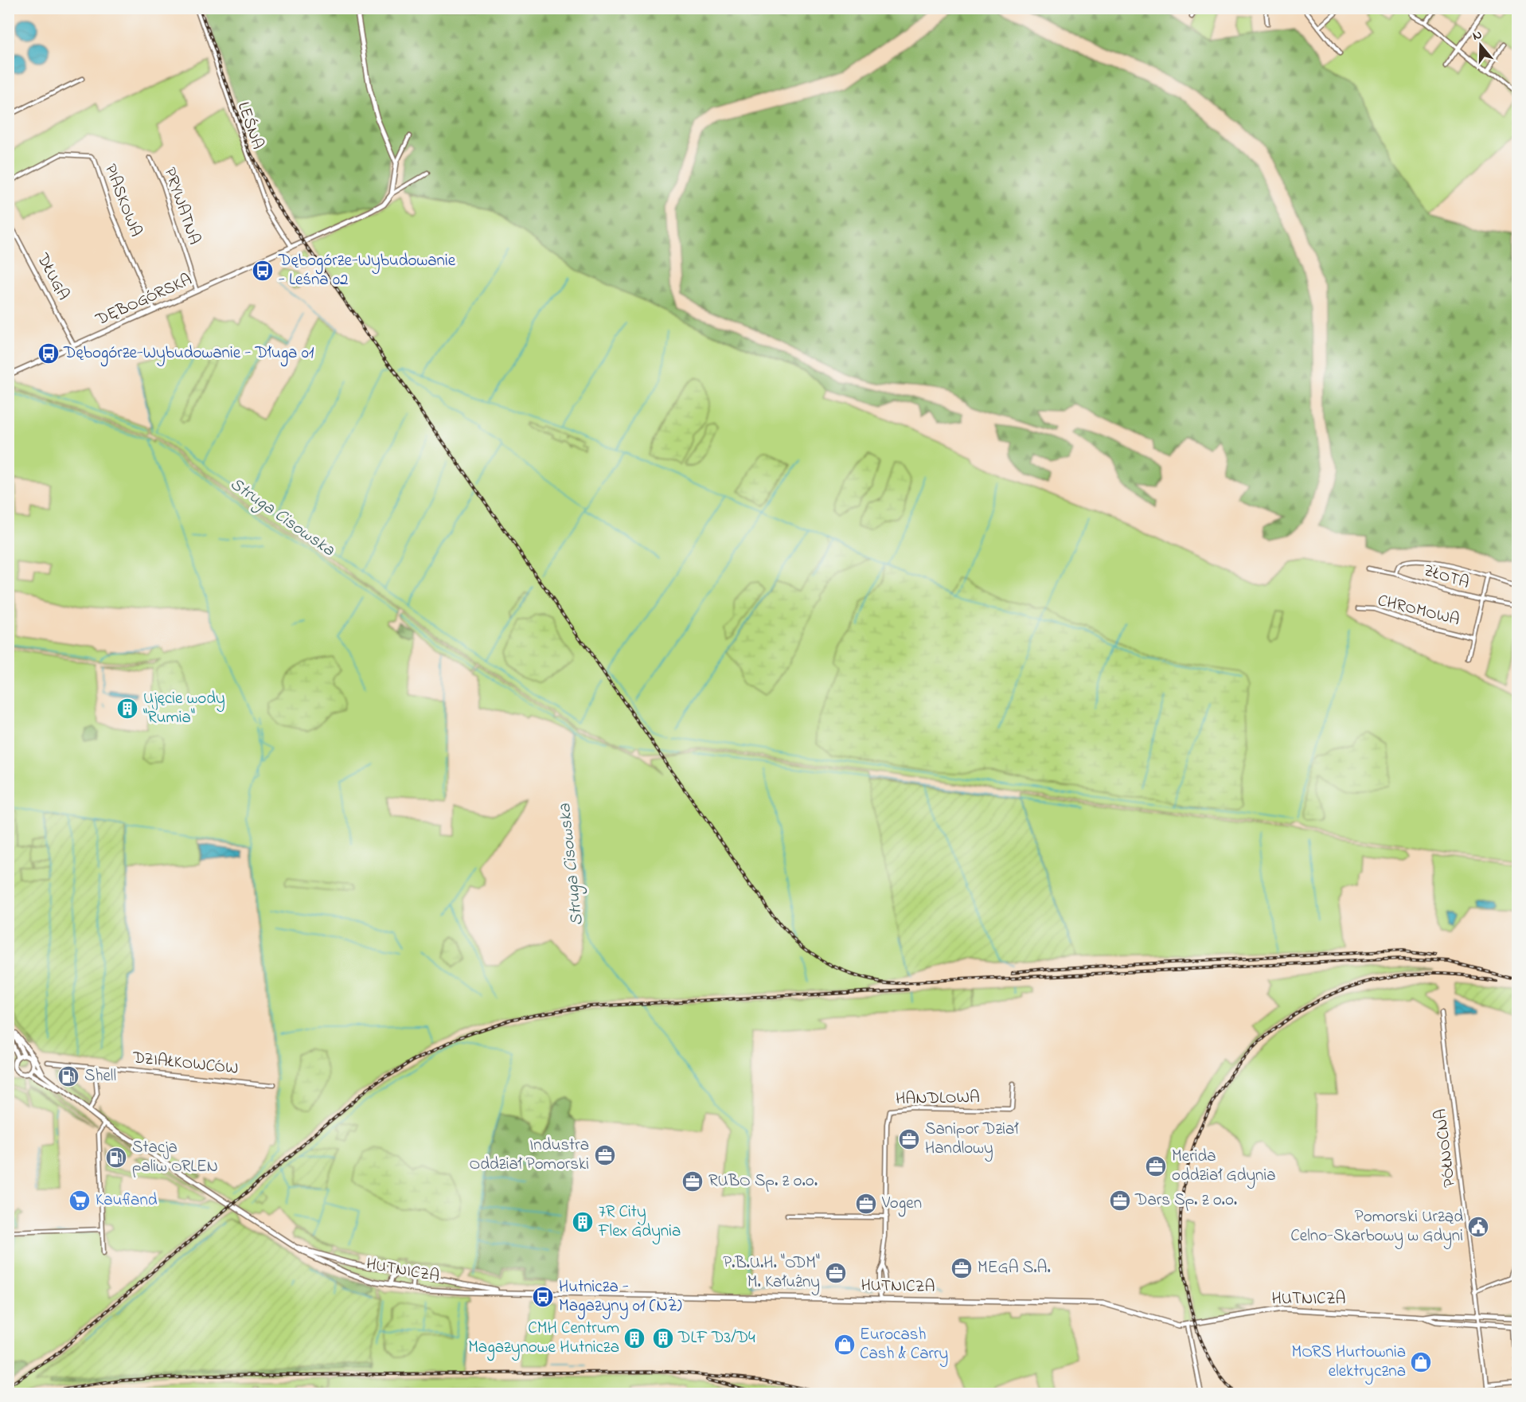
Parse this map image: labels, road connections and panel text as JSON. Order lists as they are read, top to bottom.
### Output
{
  "streets": {
    "main road": ["DĘBOGÓRSKA", "HUTNICZA"],
    "street": [
      "LEŚNA",
      "PIASKOWA",
      "PRYWATNA",
      "DŁUGA",
      "ZŁOTA",
      "CHROMOWA",
      "DZIAŁKOWCÓW",
      "HANDLOWA",
      "PÓŁNOCNA"
    ]
  },
  "crossings": [
    ["LEŚNA", "DĘBOGÓRSKA"],
    ["PIASKOWA", "DĘBOGÓRSKA"],
    ["PRYWATNA", "DĘBOGÓRSKA"],
    ["DŁUGA", "DĘBOGÓRSKA"],
    ["ZŁOTA", "CHROMOWA"],
    ["HANDLOWA", "HUTNICZA"],
    ["PÓŁNOCNA", "HUTNICZA"]
  ],
  "water": ["Struga Cisowska"],
  "places": {
    "bus stop": ["Dębogórze-Wybudowanie - Leśna 02", "Dębogórze-Wybudowanie - Długa 01", "Hutnicza - Magazyny 01 (NŻ)"],
    "building": [
      "Ujęcie wody \"Rumia\"",
      "7R City Flex Gdynia",
      "CMH Centrum Magazynowe Hutnicza",
      "DLF D3/D4"
    ],
    "fuel station": ["Shell", "Stacja paliw ORLEN"],
    "office": [
      "Sanipor Dział Handlowy",
      "Industra Oddział Pomorski",
      "Merida oddział Gdynia",
      "RUBO Sp. z o.o.",
      "Dars Sp. z o.o.",
      "Vogen",
      "MEGA S.A.",
      "P.B.U.H. \"ODM\" M. Kałużny"
    ],
    "supermarket": ["Kaufland"],
    "public building": ["Pomorski Urząd Celno-Skarbowy w Gdyni"],
    "shop": ["Eurocash Cash & Carry", "MORS Hurtownia elektryczna"]
  },
  "north": "top"
}
